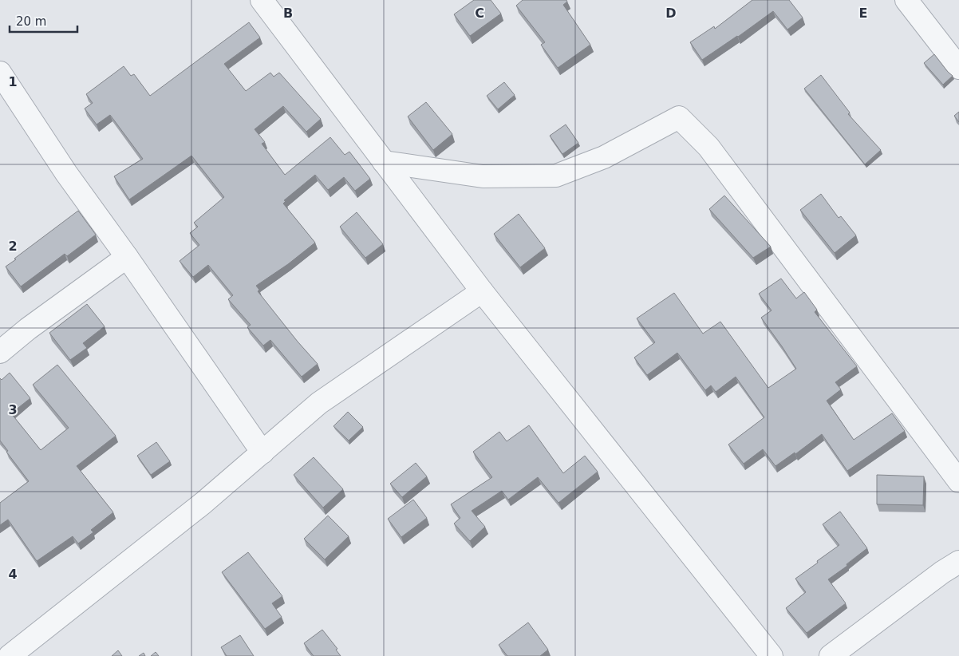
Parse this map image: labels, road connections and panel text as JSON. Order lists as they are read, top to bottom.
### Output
{
  "scale_bar": "20 m",
  "grid": {
    "columns": [
      "B",
      "C",
      "D",
      "E"
    ],
    "rows": [
      "1",
      "2",
      "3",
      "4"
    ]
  }
}
